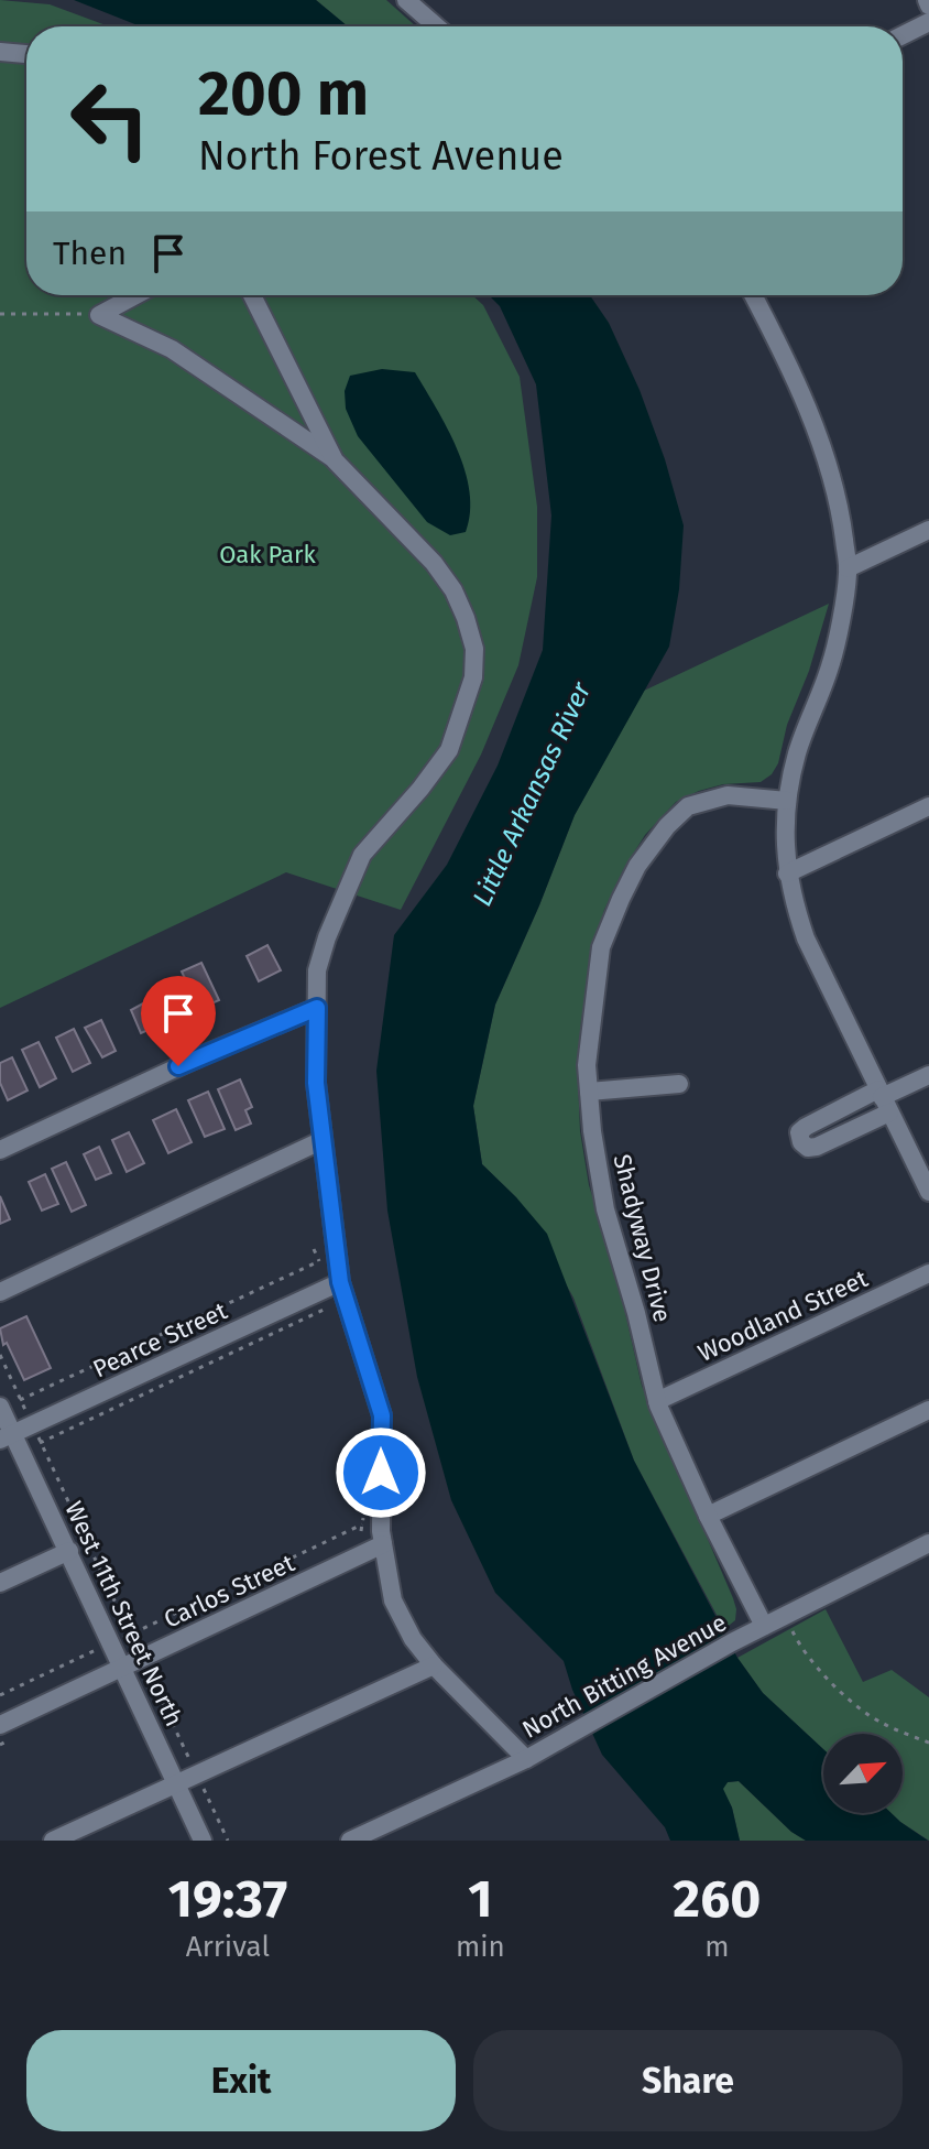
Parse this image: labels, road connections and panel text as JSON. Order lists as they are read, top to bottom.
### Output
{
  "streets": {
    "street": [
      "Shadyway Drive",
      "Woodland Street",
      "Pearce Street",
      "Carlos Street",
      "West 11th Street North",
      "North Bitting Avenue"
    ]
  },
  "crossings": [
    ["Shadyway Drive", "Woodland Street"],
    ["Shadyway Drive", "North Bitting Avenue"],
    ["Pearce Street", "West 11th Street North"],
    ["Carlos Street", "West 11th Street North"]
  ],
  "water": ["Little Arkansas River"],
  "parks": ["Oak Park"],
  "north": "top right",
  "page": {
    "turn": ["200 m", "North Forest Avenue"],
    "then": "Then",
    "eta": [
      "19:37",
      "Arrival",
      "1",
      "min",
      "260",
      "m"
    ],
    "buttons": ["Exit", "Share"]
  }
}
